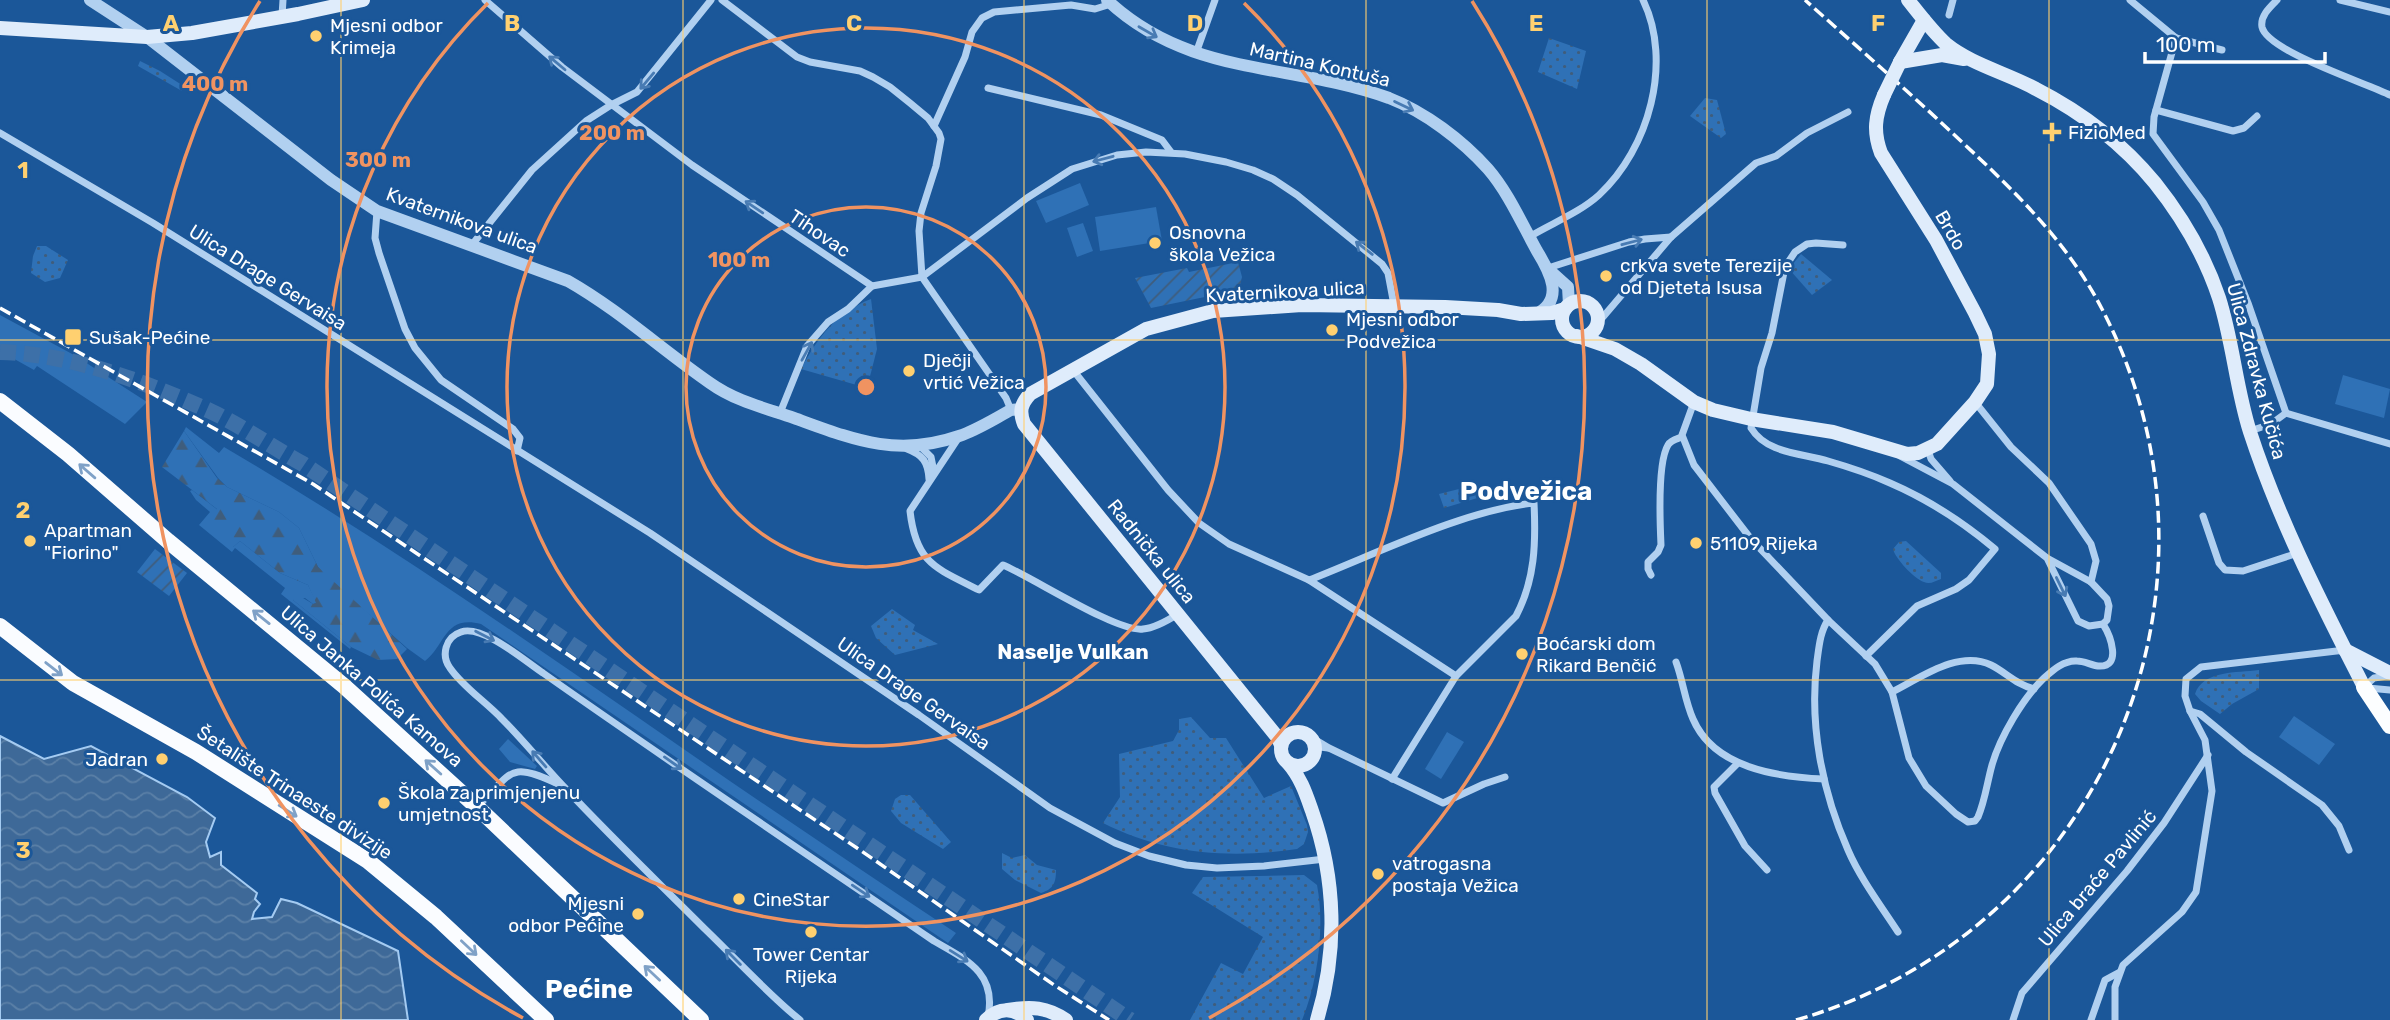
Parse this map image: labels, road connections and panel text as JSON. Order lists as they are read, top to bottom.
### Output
{
  "streets": {
    "main road": [
      "Kvaternikova ulica",
      "Brdo",
      "Ulica Zdravka Kučića",
      "Radnička ulica",
      "Ulica Janka Polića Kamova",
      "Šetalište Trinaeste divizije"
    ],
    "street": [
      "Martina Kontuša",
      "Tihovac",
      "Ulica Drage Gervaisa",
      "Ulica braće Pavlinić"
    ]
  },
  "crossings": [
    ["Martina Kontuša", "Kvaternikova ulica"],
    ["Kvaternikova ulica", "Brdo"],
    ["Kvaternikova ulica", "Radnička ulica"],
    ["Brdo", "Ulica Zdravka Kučića"],
    ["Ulica Drage Gervaisa", "Radnička ulica"]
  ],
  "one_way": [
    "Martina Kontuša",
    "Tihovac",
    "Ulica Janka Polića Kamova",
    "Šetalište Trinaeste divizije"
  ],
  "districts": ["Podvežica", "Naselje Vulkan", "Pećine"],
  "places": {
    "other": [
      "Mjesni odbor Krimeja",
      "Osnovna škola Vežica",
      "crkva svete Terezije od Djeteta Isusa",
      "Mjesni odbor Podvežica",
      "Dječji vrtić Vežica",
      "Apartman \"Fiorino\"",
      "51109 Rijeka",
      "Boćarski dom Rikard Benčić",
      "Jadran",
      "Škola za primjenjenu umjetnost",
      "vatrogasna postaja Vežica",
      "CineStar",
      "Mjesni odbor Pećine",
      "Tower Centar Rijeka"
    ],
    "health": ["FizioMed"],
    "transit": ["Sušak-Pećine"]
  },
  "scale_bar": "100 m",
  "grid": {
    "columns": [
      "A",
      "B",
      "C",
      "D",
      "E",
      "F"
    ],
    "rows": ["1", "2", "3"]
  },
  "rings": [
    "400 m",
    "200 m",
    "300 m",
    "100 m"
  ]
}
